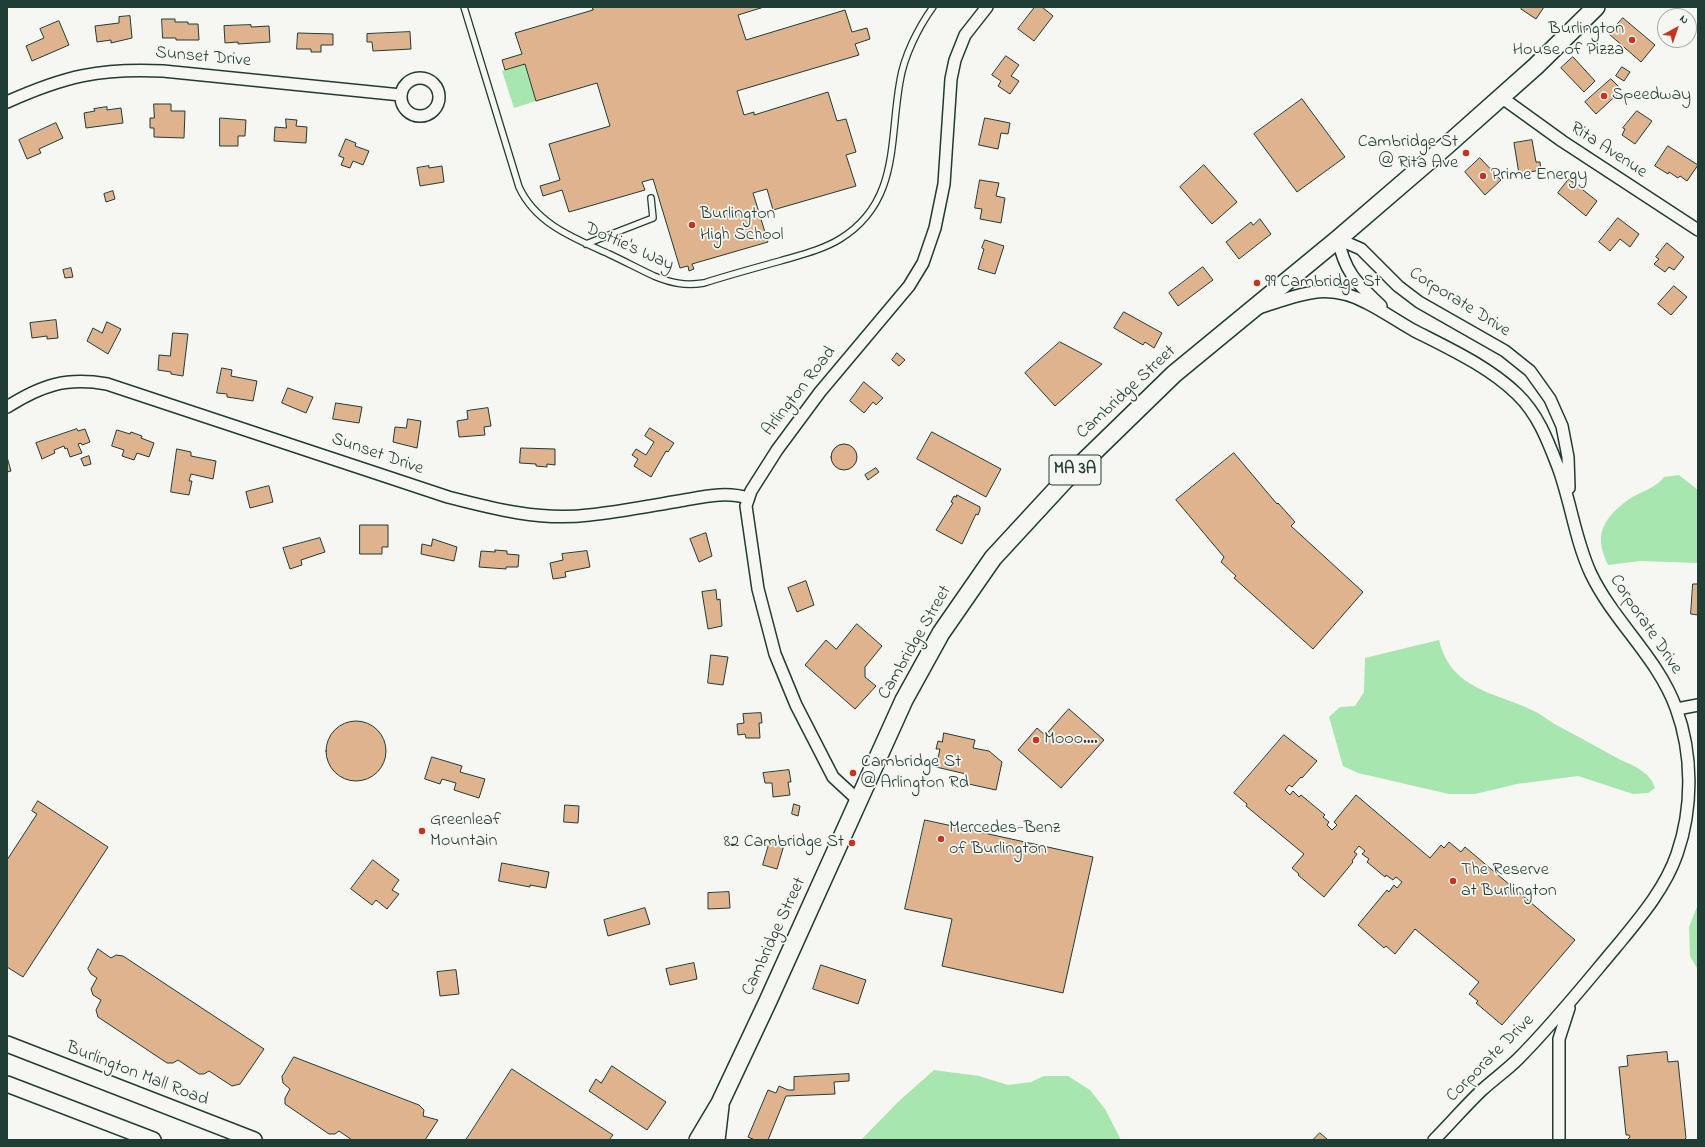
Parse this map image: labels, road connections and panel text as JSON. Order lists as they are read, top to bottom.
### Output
{
  "streets": {
    "main road": ["Cambridge Street", "MA 3A", "Burlington Mall Road"],
    "street": [
      "Sunset Drive",
      "Rita Avenue",
      "Corporate Drive",
      "Arlington Road"
    ],
    "lane": ["Dottie's Way"]
  },
  "crossings": [
    ["Sunset Drive", "Arlington Road"],
    ["Rita Avenue", "Cambridge Street"],
    ["Corporate Drive", "Cambridge Street"],
    ["Arlington Road", "Cambridge Street"]
  ],
  "places": [
    "Burlington House of Pizza",
    "Speedway",
    "Cambridge St @ Rita Ave",
    "Prime Energy",
    "Burlington High School",
    "99 Cambridge St",
    "Mooo....",
    "Cambridge St @ Arlington Rd",
    "Greenleaf Mountain",
    "Mercedes-Benz of Burlington",
    "82 Cambridge St",
    "The Reserve at Burlington"
  ],
  "north": "top right"
}
